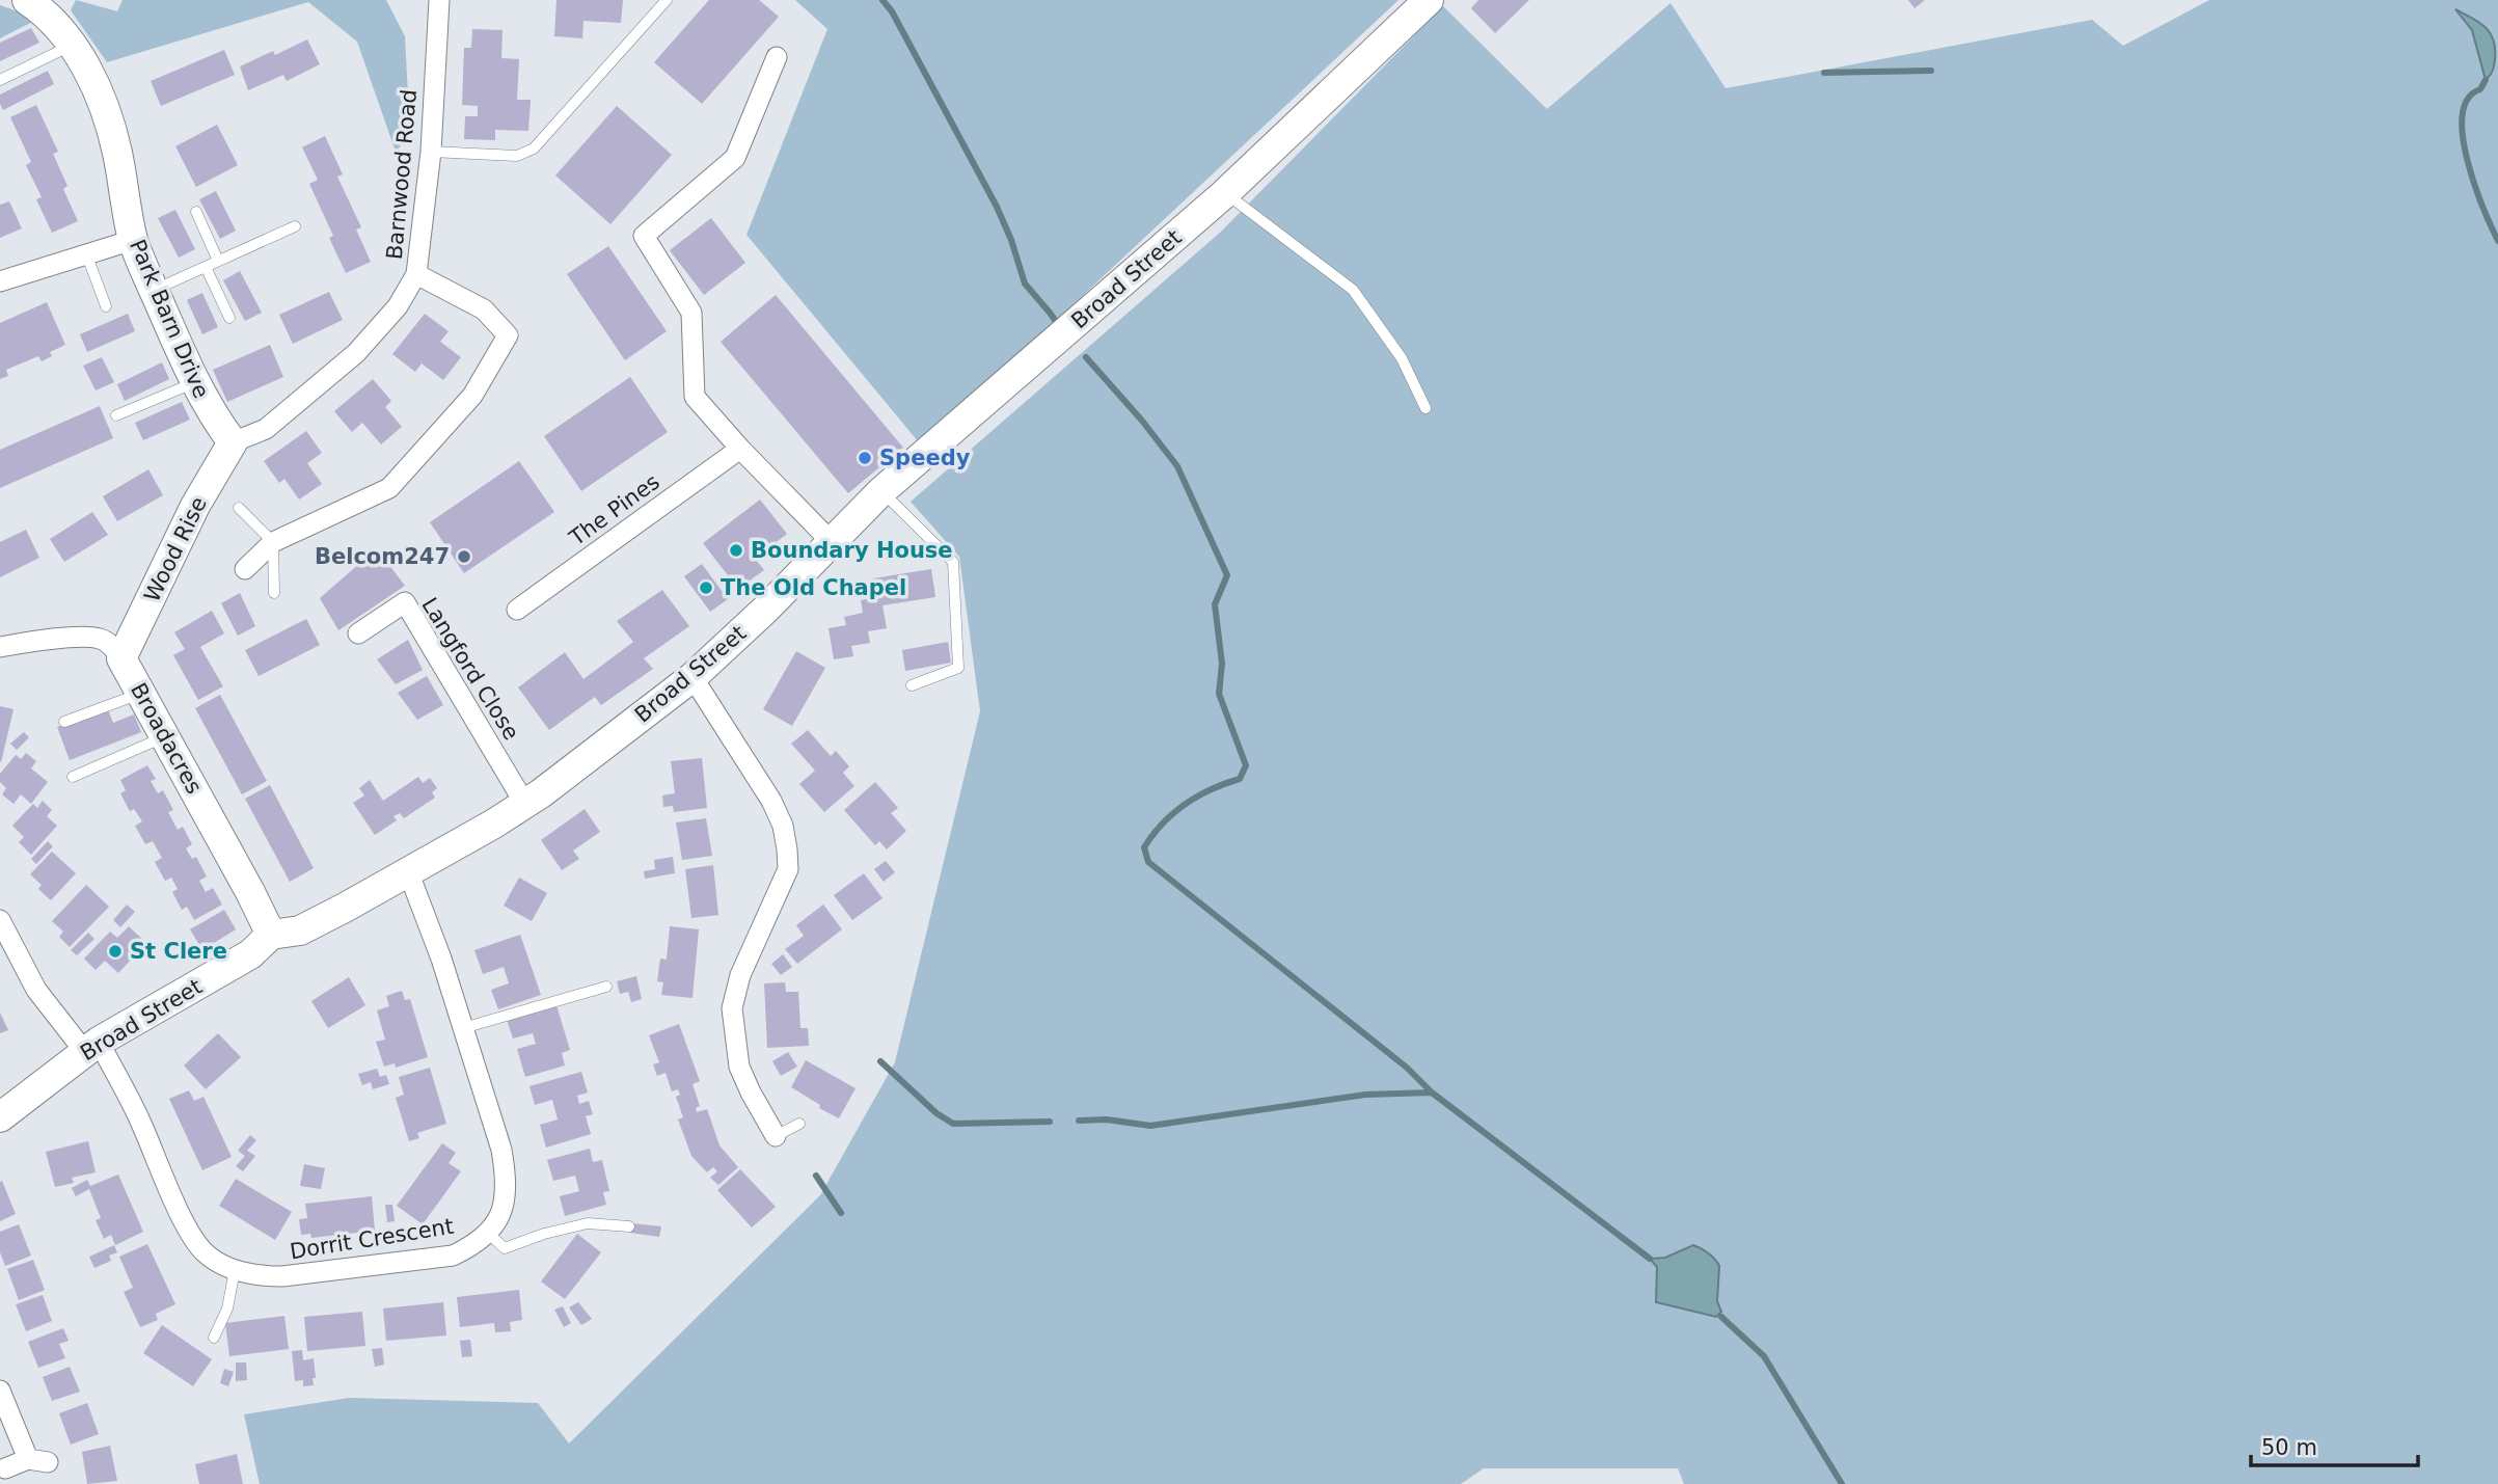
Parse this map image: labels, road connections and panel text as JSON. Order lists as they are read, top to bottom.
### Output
{
  "streets": {
    "street": [
      "Barnwood Road",
      "Broad Street",
      "Park Barn Drive",
      "The Pines",
      "Wood Rise",
      "Langford Close",
      "Broadacres",
      "Dorrit Crescent"
    ]
  },
  "crossings": [
    ["Barnwood Road", "Park Barn Drive"],
    ["Barnwood Road", "Wood Rise"],
    ["Broad Street", "Langford Close"],
    ["Broad Street", "Broadacres"],
    ["Broad Street", "Dorrit Crescent"],
    ["Park Barn Drive", "Wood Rise"],
    ["Wood Rise", "Broadacres"]
  ],
  "places": [
    "Speedy",
    "Boundary House",
    "Belcom247",
    "The Old Chapel",
    "St Clere"
  ],
  "scale_bar": "50 m"
}
